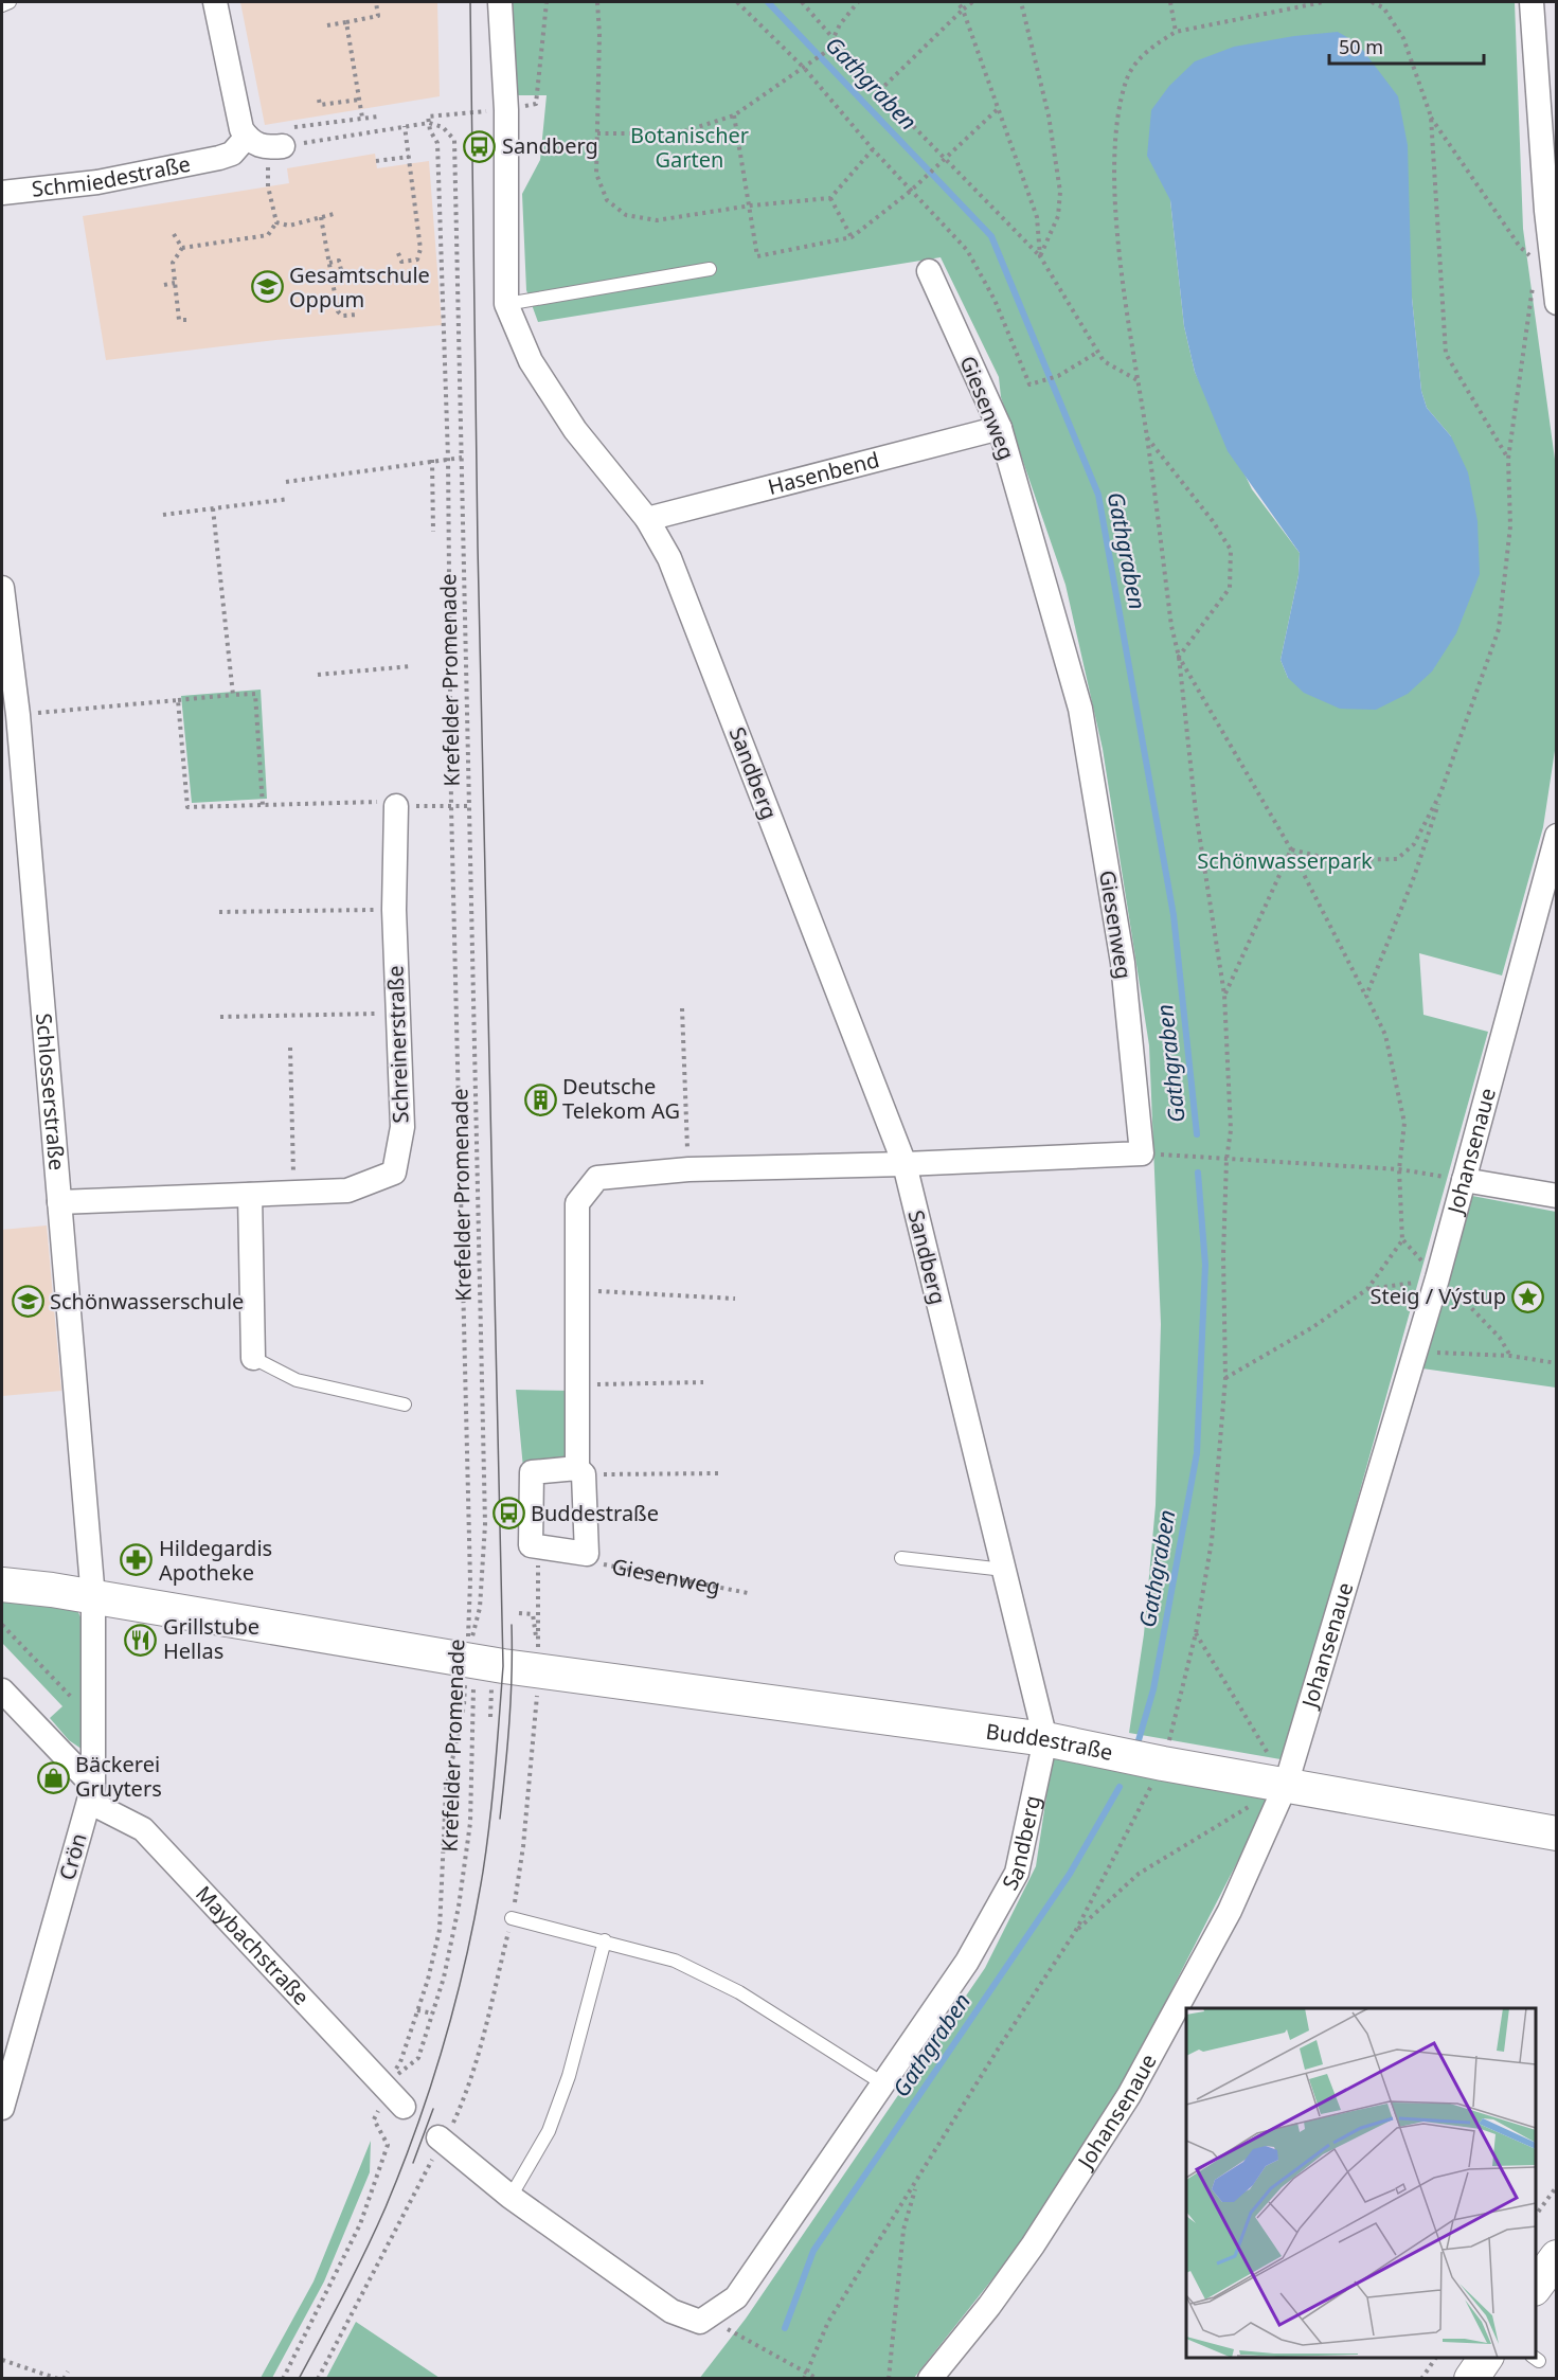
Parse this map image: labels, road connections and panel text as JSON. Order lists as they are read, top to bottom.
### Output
{
  "streets": {
    "main road": ["Buddestraße"],
    "street": [
      "Schmiedestraße",
      "Giesenweg",
      "Hasenbend",
      "Sandberg",
      "Schreinerstraße",
      "Schlosserstraße",
      "Johansenaue",
      "Crön",
      "Maybachstraße"
    ],
    "path": ["Krefelder Promenade"]
  },
  "crossings": [
    ["Giesenweg", "Hasenbend"],
    ["Giesenweg", "Sandberg"],
    ["Hasenbend", "Sandberg"],
    ["Krefelder Promenade", "Buddestraße"],
    ["Krefelder Promenade", "Maybachstraße"],
    ["Sandberg", "Buddestraße"],
    ["Schreinerstraße", "Schlosserstraße"],
    ["Schlosserstraße", "Crön"],
    ["Johansenaue", "Buddestraße"],
    ["Crön", "Maybachstraße"]
  ],
  "water": ["Gathgraben"],
  "parks": ["Botanischer Garten", "Schönwasserpark"],
  "places": {
    "bus stop": ["Sandberg", "Buddestraße"],
    "school or university": ["Gesamtschule Oppum", "Schönwasserschule"],
    "building": ["Deutsche Telekom AG"],
    "place": ["Steig / Výstup"],
    "pharmacy": ["Hildegardis Apotheke"],
    "restaurant": ["Grillstube Hellas"],
    "shop": ["Bäckerei Gruyters"]
  },
  "scale_bar": "50 m"
}
